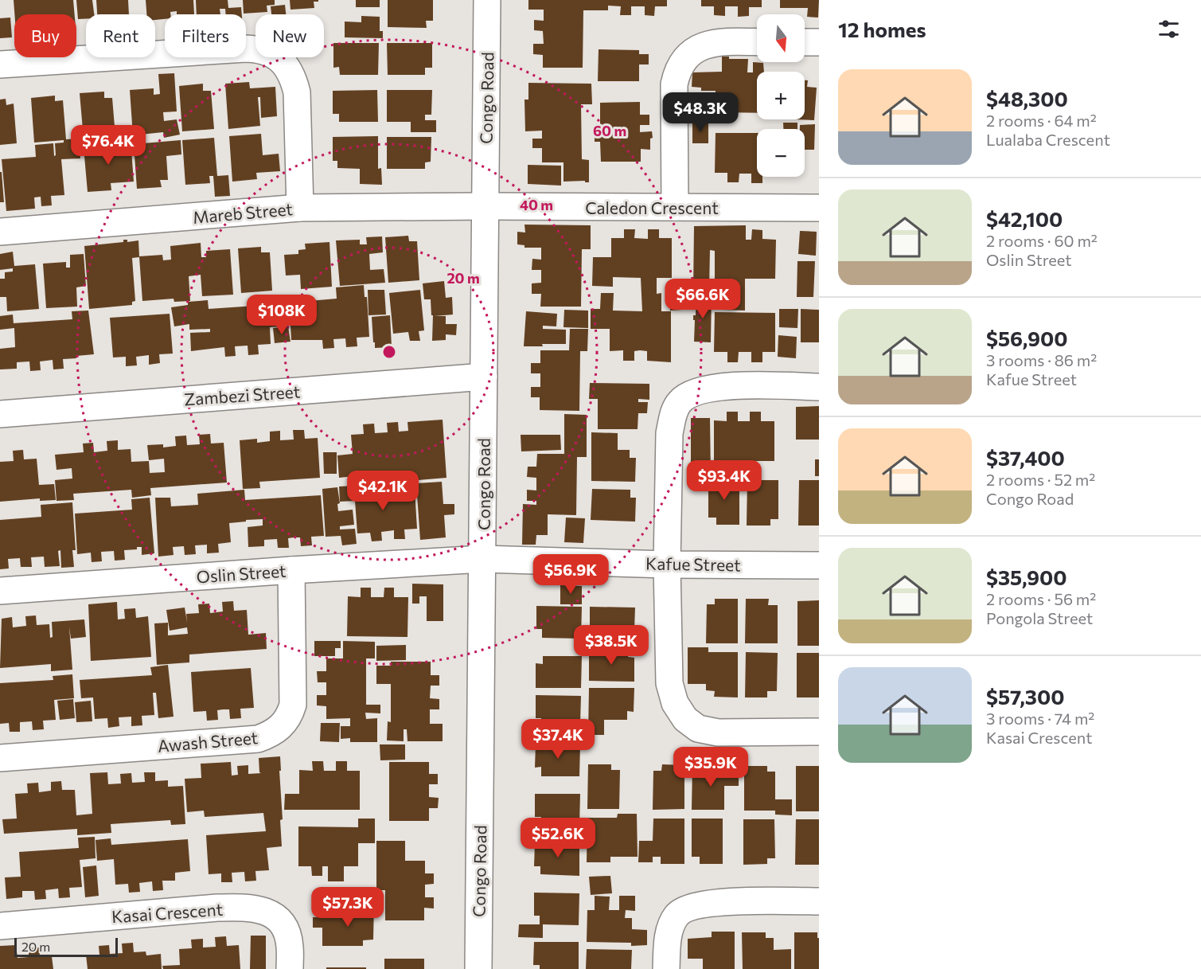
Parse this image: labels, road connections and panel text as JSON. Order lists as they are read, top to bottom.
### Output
{
  "streets": {
    "street": [
      "Congo Road",
      "Caledon Crescent",
      "Mareb Street",
      "Zambezi Street",
      "Kafue Street",
      "Oslin Street",
      "Awash Street",
      "Kasai Crescent"
    ]
  },
  "crossings": [
    ["Congo Road", "Caledon Crescent"],
    ["Congo Road", "Mareb Street"],
    ["Congo Road", "Zambezi Street"],
    ["Congo Road", "Kafue Street"],
    ["Congo Road", "Oslin Street"],
    ["Caledon Crescent", "Mareb Street"],
    ["Kafue Street", "Oslin Street"],
    ["Oslin Street", "Awash Street"]
  ],
  "scale_bar": "20 m",
  "north": "bottom",
  "page": {
    "heading": "12 homes",
    "map_buttons": ["+", "−"],
    "chip": [
      "Buy",
      "Rent",
      "Filters",
      "New"
    ],
    "list": [
      {
        "name": "$48,300",
        "note": "2 rooms · 64 m² · Lualaba Crescent"
      },
      {
        "name": "$42,100",
        "note": "2 rooms · 60 m² · Oslin Street"
      },
      {
        "name": "$56,900",
        "note": "3 rooms · 86 m² · Kafue Street"
      },
      {
        "name": "$37,400",
        "note": "2 rooms · 52 m² · Congo Road"
      },
      {
        "name": "$35,900",
        "note": "2 rooms · 56 m² · Pongola Street"
      },
      {
        "name": "$57,300",
        "note": "3 rooms · 74 m² · Kasai Crescent"
      }
    ],
    "price": [
      "$48.3K",
      "$76.4K",
      "$66.6K",
      "$108K",
      "$93.4K",
      "$42.1K",
      "$56.9K",
      "$38.5K",
      "$37.4K",
      "$35.9K",
      "$52.6K",
      "$57.3K"
    ],
    "scale": "20 m"
  },
  "rings": ["60 m", "40 m", "20 m"]
}
